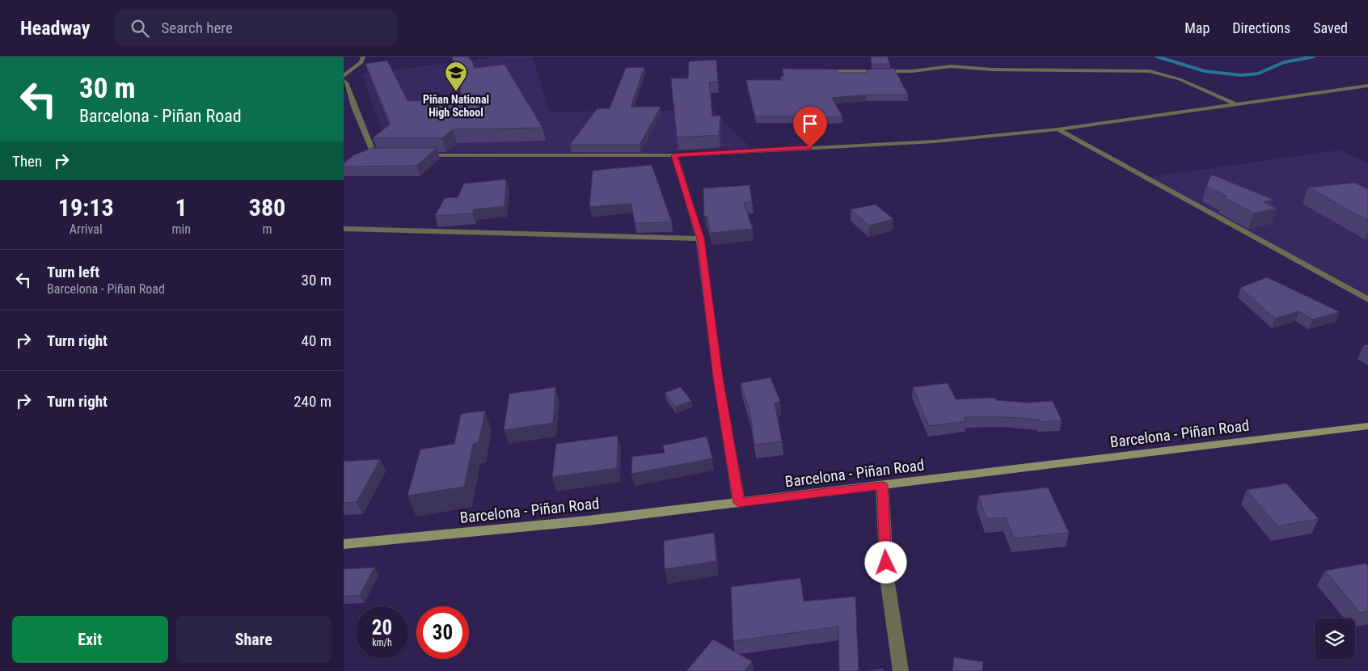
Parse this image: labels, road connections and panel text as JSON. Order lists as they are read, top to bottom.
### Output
{
  "streets": {
    "main road": ["Barcelona - Piñan Road"]
  },
  "places": {
    "school or university": ["Piñan National High School"]
  },
  "page": {
    "header": "Headway",
    "search": "Search here",
    "nav": ["Map", "Directions", "Saved"],
    "turn": ["30 m", "Barcelona - Piñan Road"],
    "then": "Then",
    "eta": [
      "19:13",
      "Arrival",
      "1",
      "min",
      "380",
      "m"
    ],
    "list": [
      {
        "name": "Turn left",
        "note": "Barcelona - Piñan Road",
        "value": "30 m"
      },
      {
        "name": "Turn right",
        "value": "40 m"
      },
      {
        "name": "Turn right",
        "value": "240 m"
      }
    ],
    "speed": "20 km/h",
    "limit": "30",
    "buttons": ["Exit", "Share"]
  }
}
